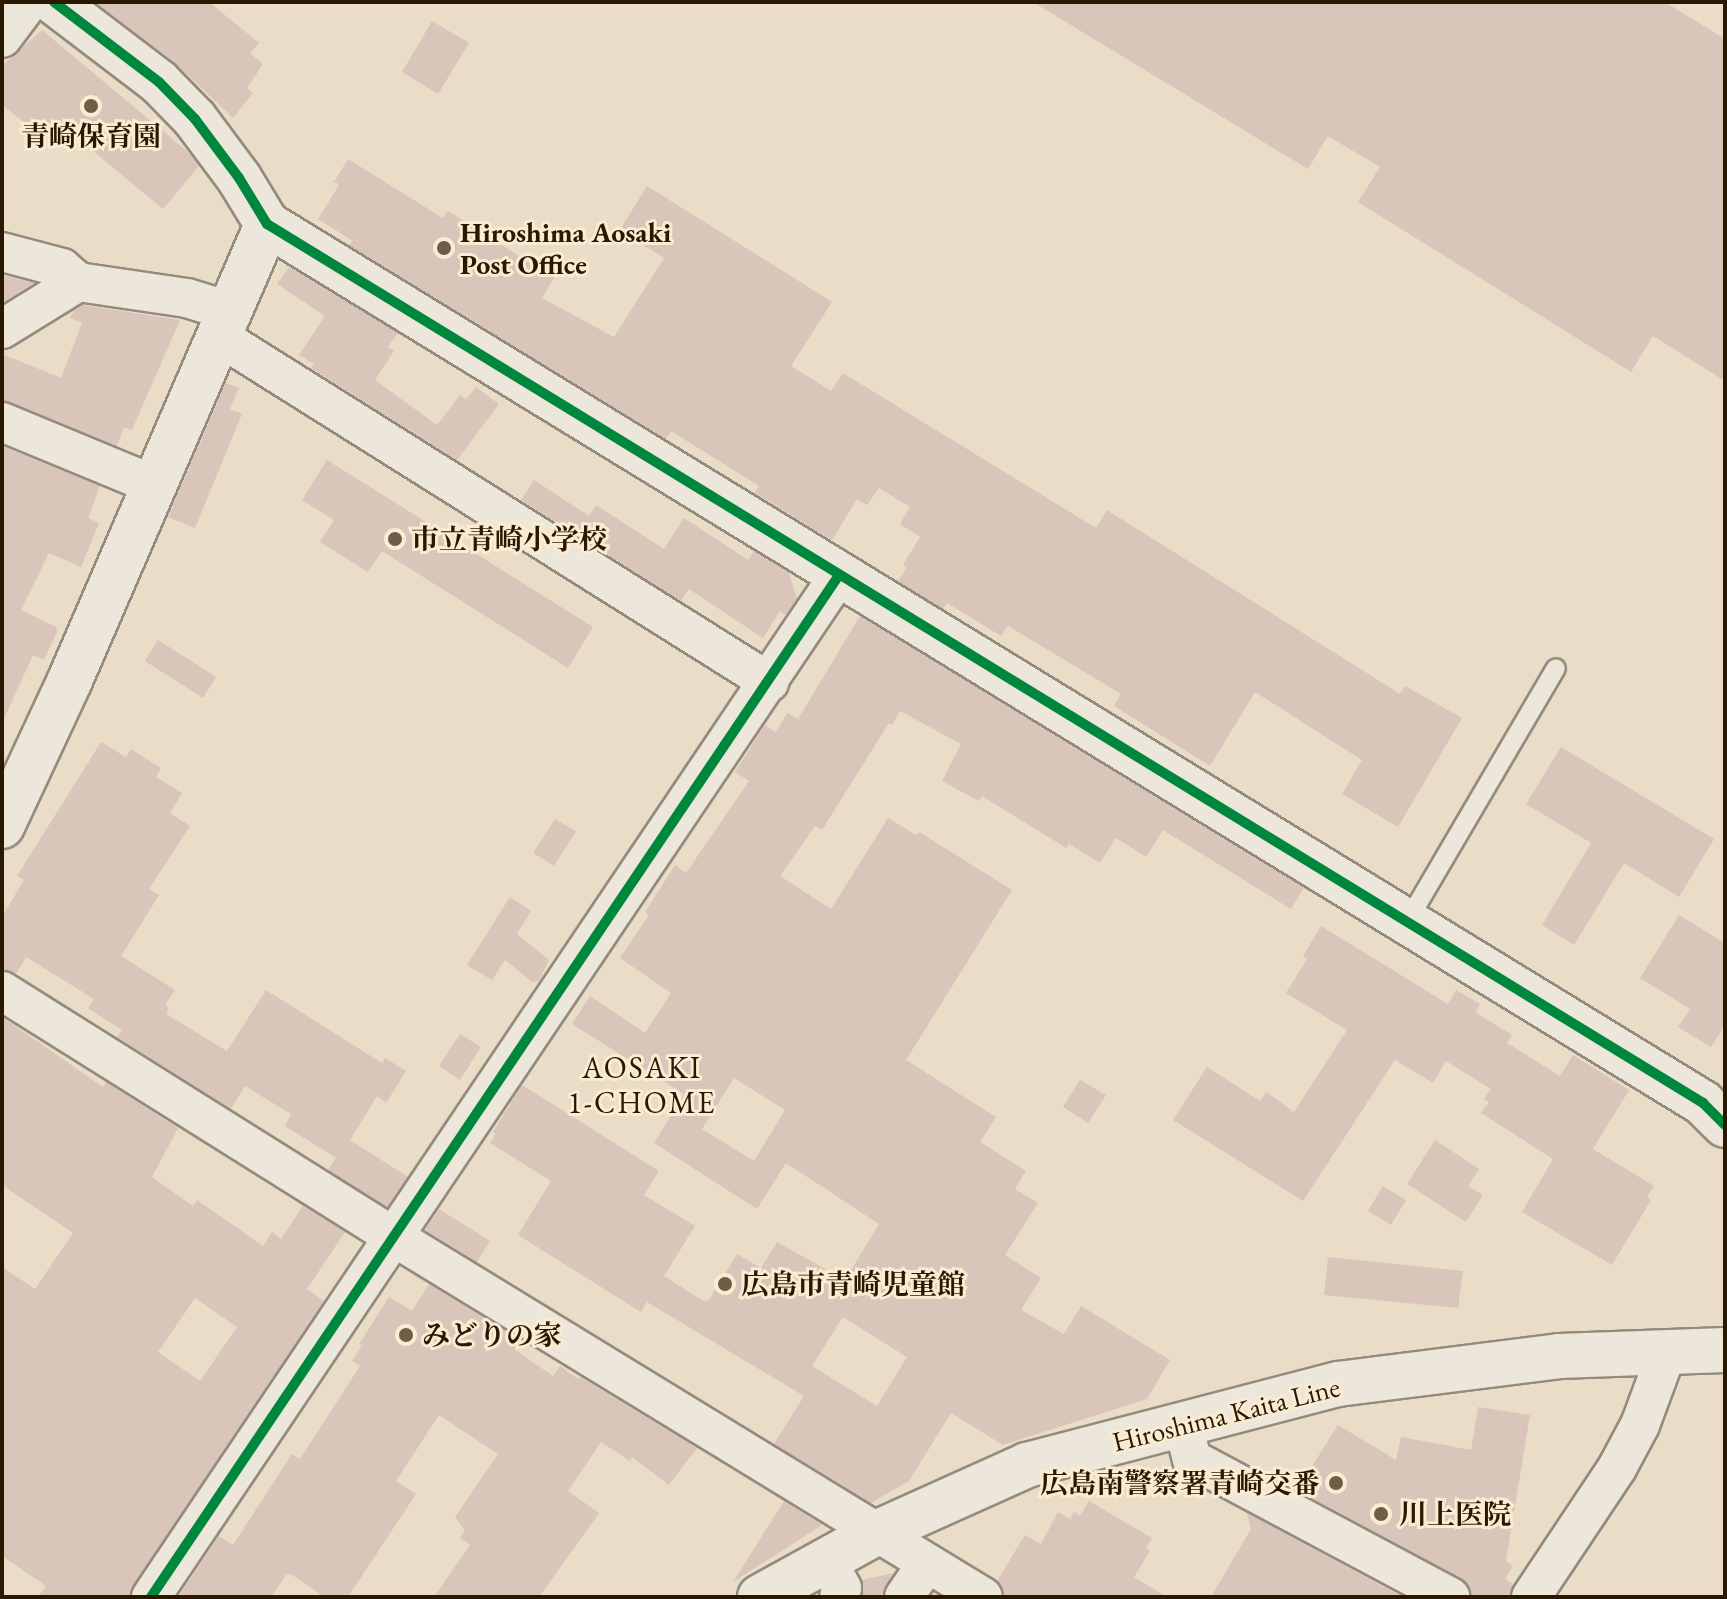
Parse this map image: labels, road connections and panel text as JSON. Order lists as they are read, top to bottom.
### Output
{
  "streets": {
    "street": ["Hiroshima Kaita Line"]
  },
  "districts": ["AOSAKI 1-CHOME"],
  "places": [
    "青崎保育園",
    "Hiroshima Aosaki Post Office",
    "市立青崎小学校",
    "広島市青崎児童館",
    "みどりの家",
    "広島南警察署青崎交番",
    "川上医院"
  ]
}
